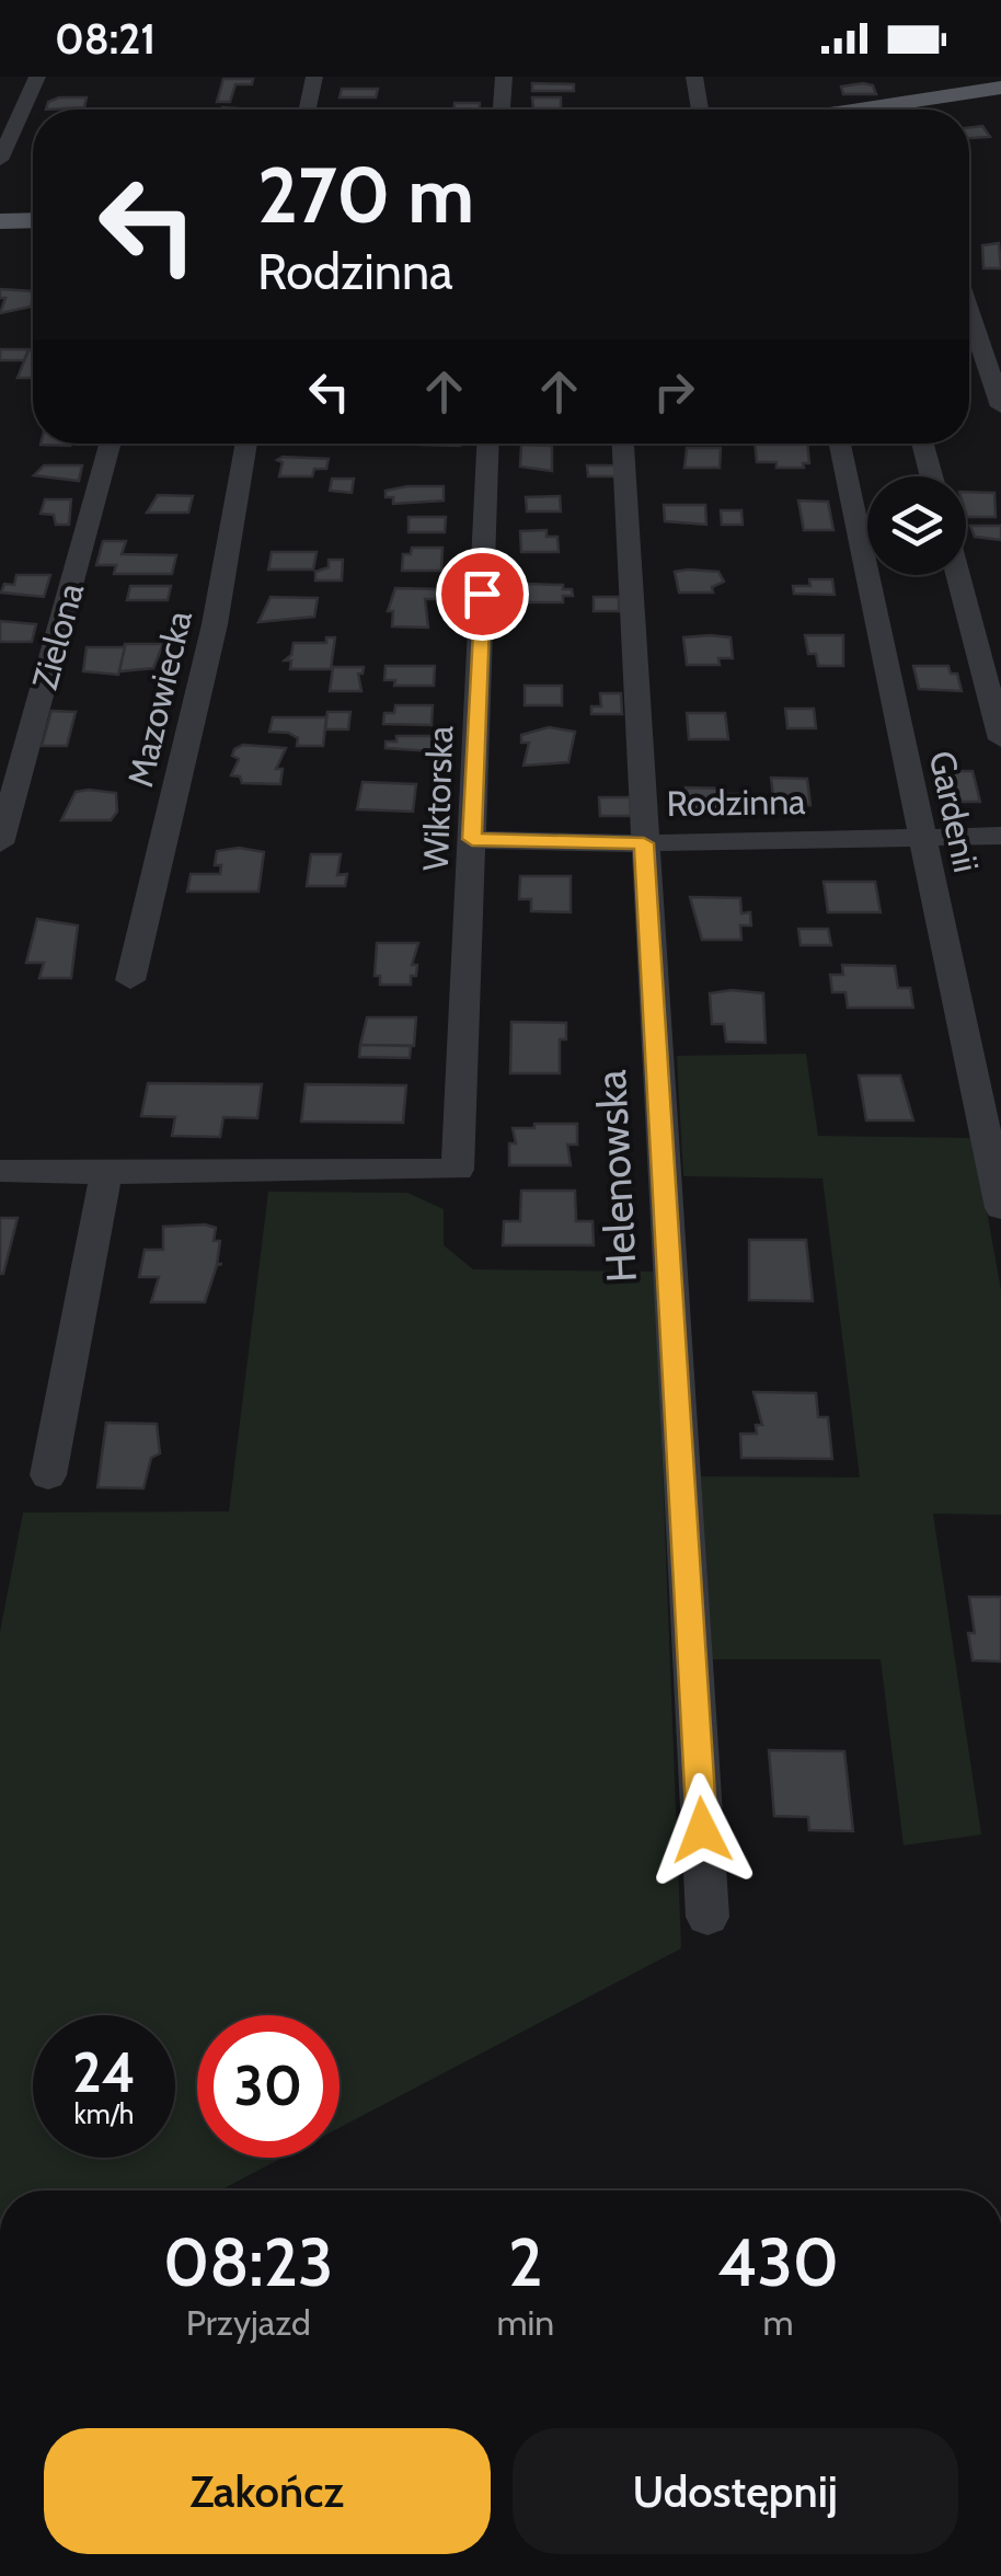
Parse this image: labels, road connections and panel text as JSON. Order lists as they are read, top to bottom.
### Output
{
  "streets": {
    "street": [
      "Zielona",
      "Mazowiecka",
      "Wiktorska",
      "Rodzinna",
      "Gardenii",
      "Helenowska"
    ]
  },
  "crossings": [
    ["Wiktorska", "Rodzinna"],
    ["Rodzinna", "Gardenii"],
    ["Rodzinna", "Helenowska"]
  ],
  "page": {
    "status": "08:21",
    "turn": ["270 m", "Rodzinna"],
    "speed": "24 km/h",
    "limit": "30",
    "eta": [
      "08:23",
      "Przyjazd",
      "2",
      "min",
      "430",
      "m"
    ],
    "buttons": ["Zakończ", "Udostępnij"]
  }
}
